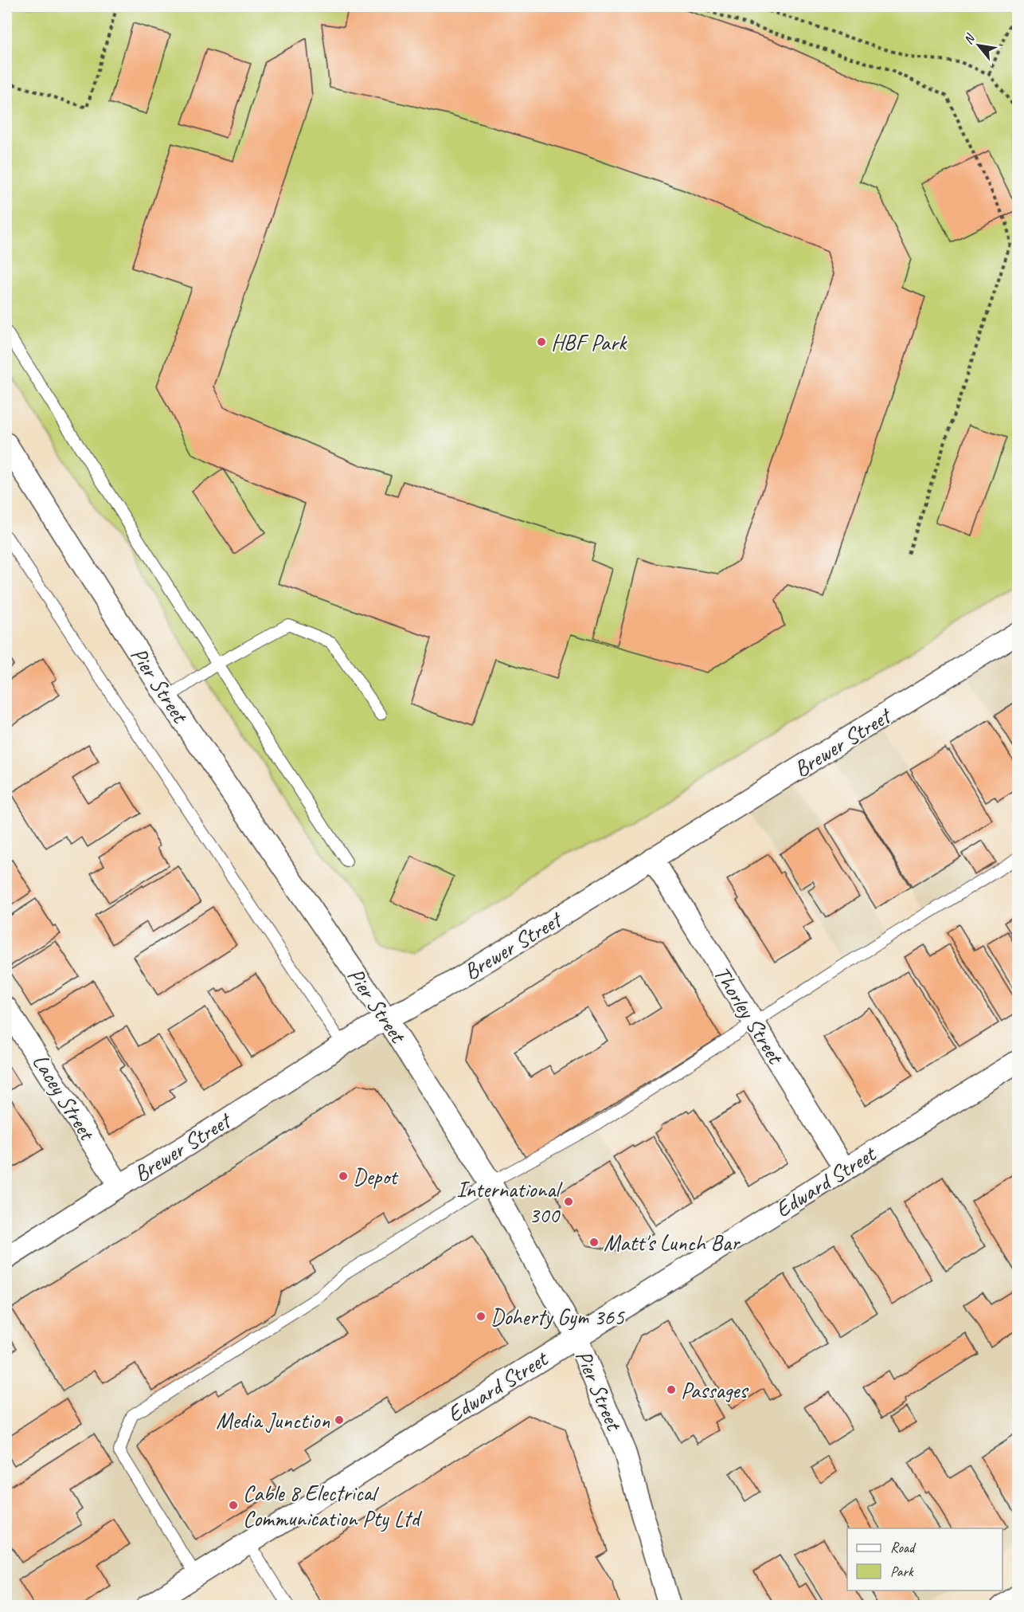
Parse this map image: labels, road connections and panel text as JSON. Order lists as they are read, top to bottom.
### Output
{
  "streets": {
    "street": [
      "Pier Street",
      "Brewer Street",
      "Thorley Street",
      "Lacey Street",
      "Edward Street"
    ]
  },
  "crossings": [
    ["Pier Street", "Brewer Street"],
    ["Pier Street", "Edward Street"],
    ["Brewer Street", "Thorley Street"],
    ["Brewer Street", "Lacey Street"],
    ["Thorley Street", "Edward Street"]
  ],
  "places": [
    "HBF Park",
    "Depot",
    "International 300",
    "Matt's Lunch Bar",
    "Doherty Gym 365",
    "Passages",
    "Media Junction",
    "Cable 8 Electrical Communication Pty Ltd"
  ],
  "legend": ["Road", "Park"],
  "north": "top left"
}
